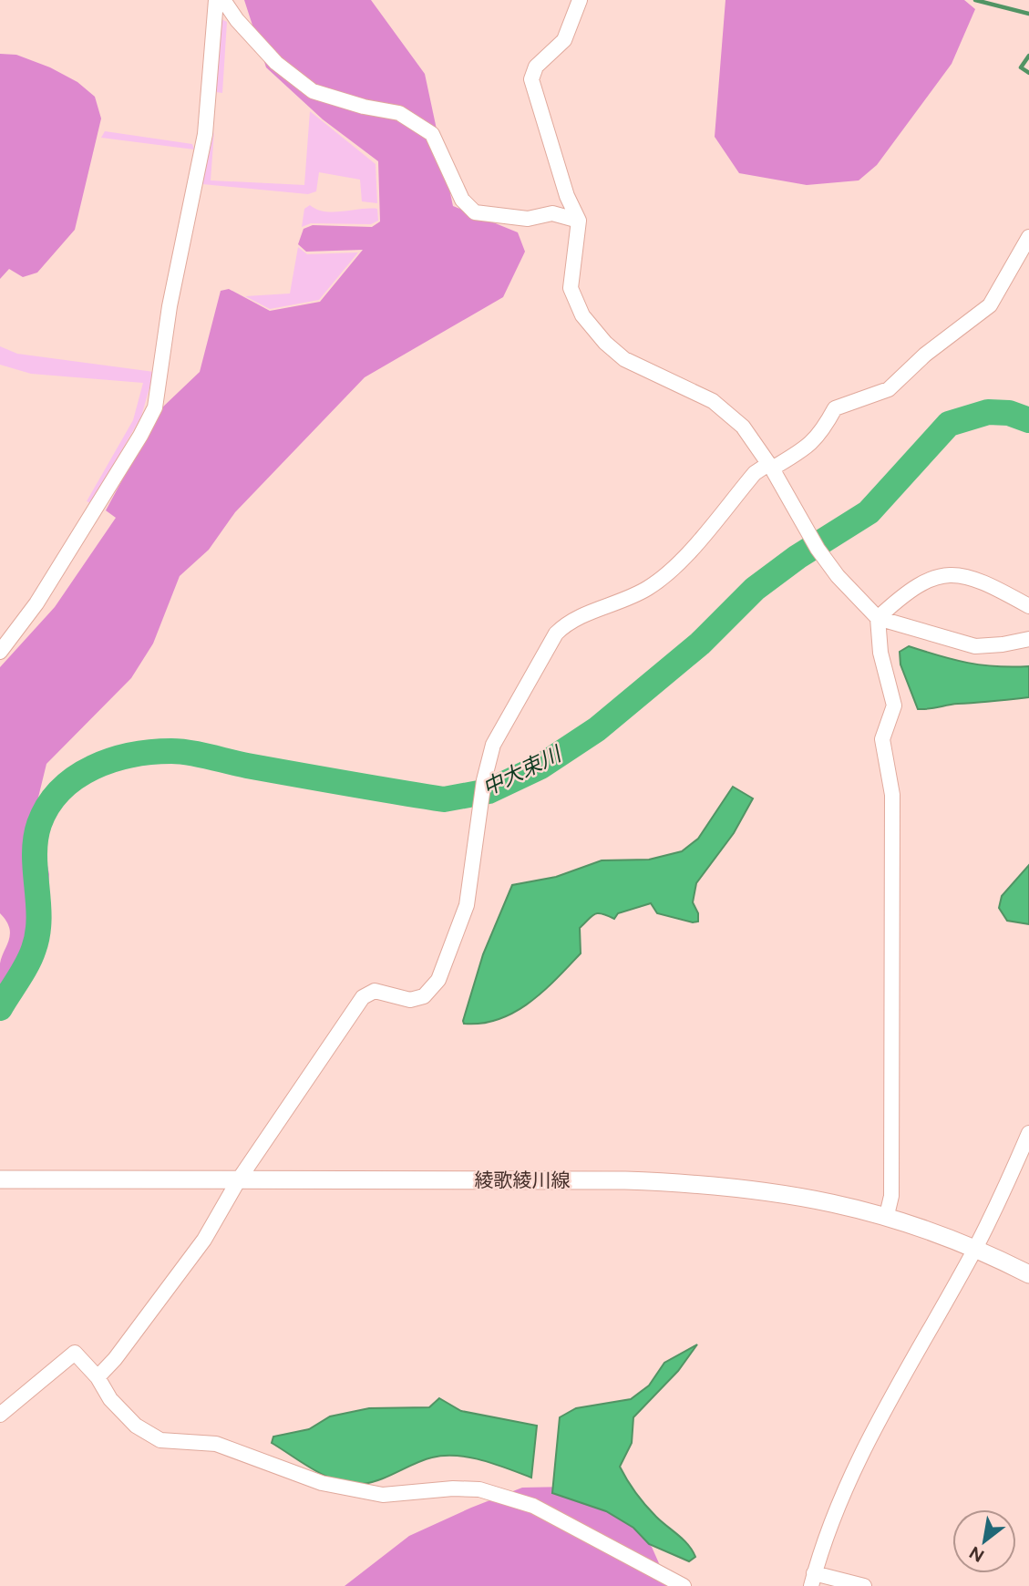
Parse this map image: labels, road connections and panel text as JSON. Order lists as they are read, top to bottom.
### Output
{
  "streets": {
    "main road": ["綾歌綾川線"]
  },
  "water": ["中大束川"],
  "north": "bottom left"
}
